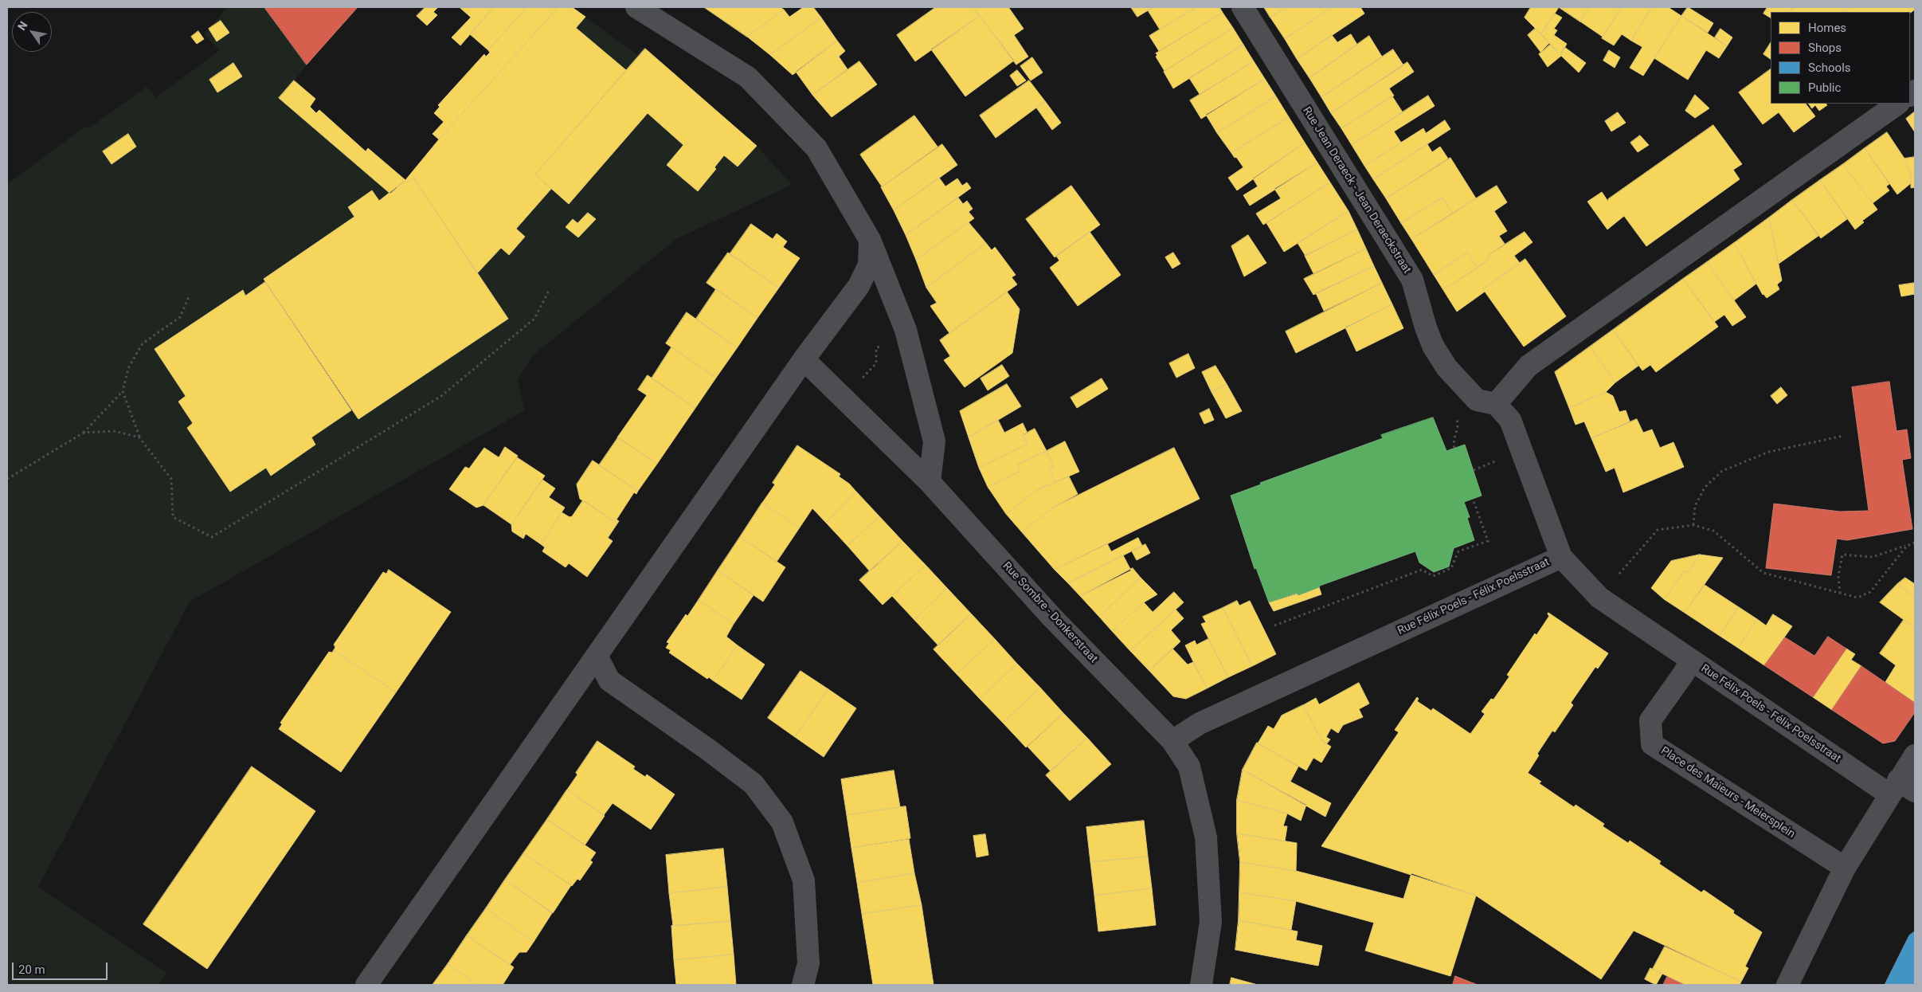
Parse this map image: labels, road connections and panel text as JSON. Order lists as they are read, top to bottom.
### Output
{
  "streets": {
    "street": [
      "Rue Jean Deraeck - Jean Deraeckstraat",
      "Rue Félix Poels - Félix Poelsstraat",
      "Rue Sombre - Donkerstraat",
      "Place des Maïeurs - Meiersplein"
    ]
  },
  "crossings": [
    ["Rue Félix Poels - Félix Poelsstraat", "Rue Sombre - Donkerstraat"],
    ["Rue Félix Poels - Félix Poelsstraat", "Place des Maïeurs - Meiersplein"]
  ],
  "legend": [
    "Homes",
    "Shops",
    "Schools",
    "Public"
  ],
  "scale_bar": "20 m",
  "north": "top left"
}
